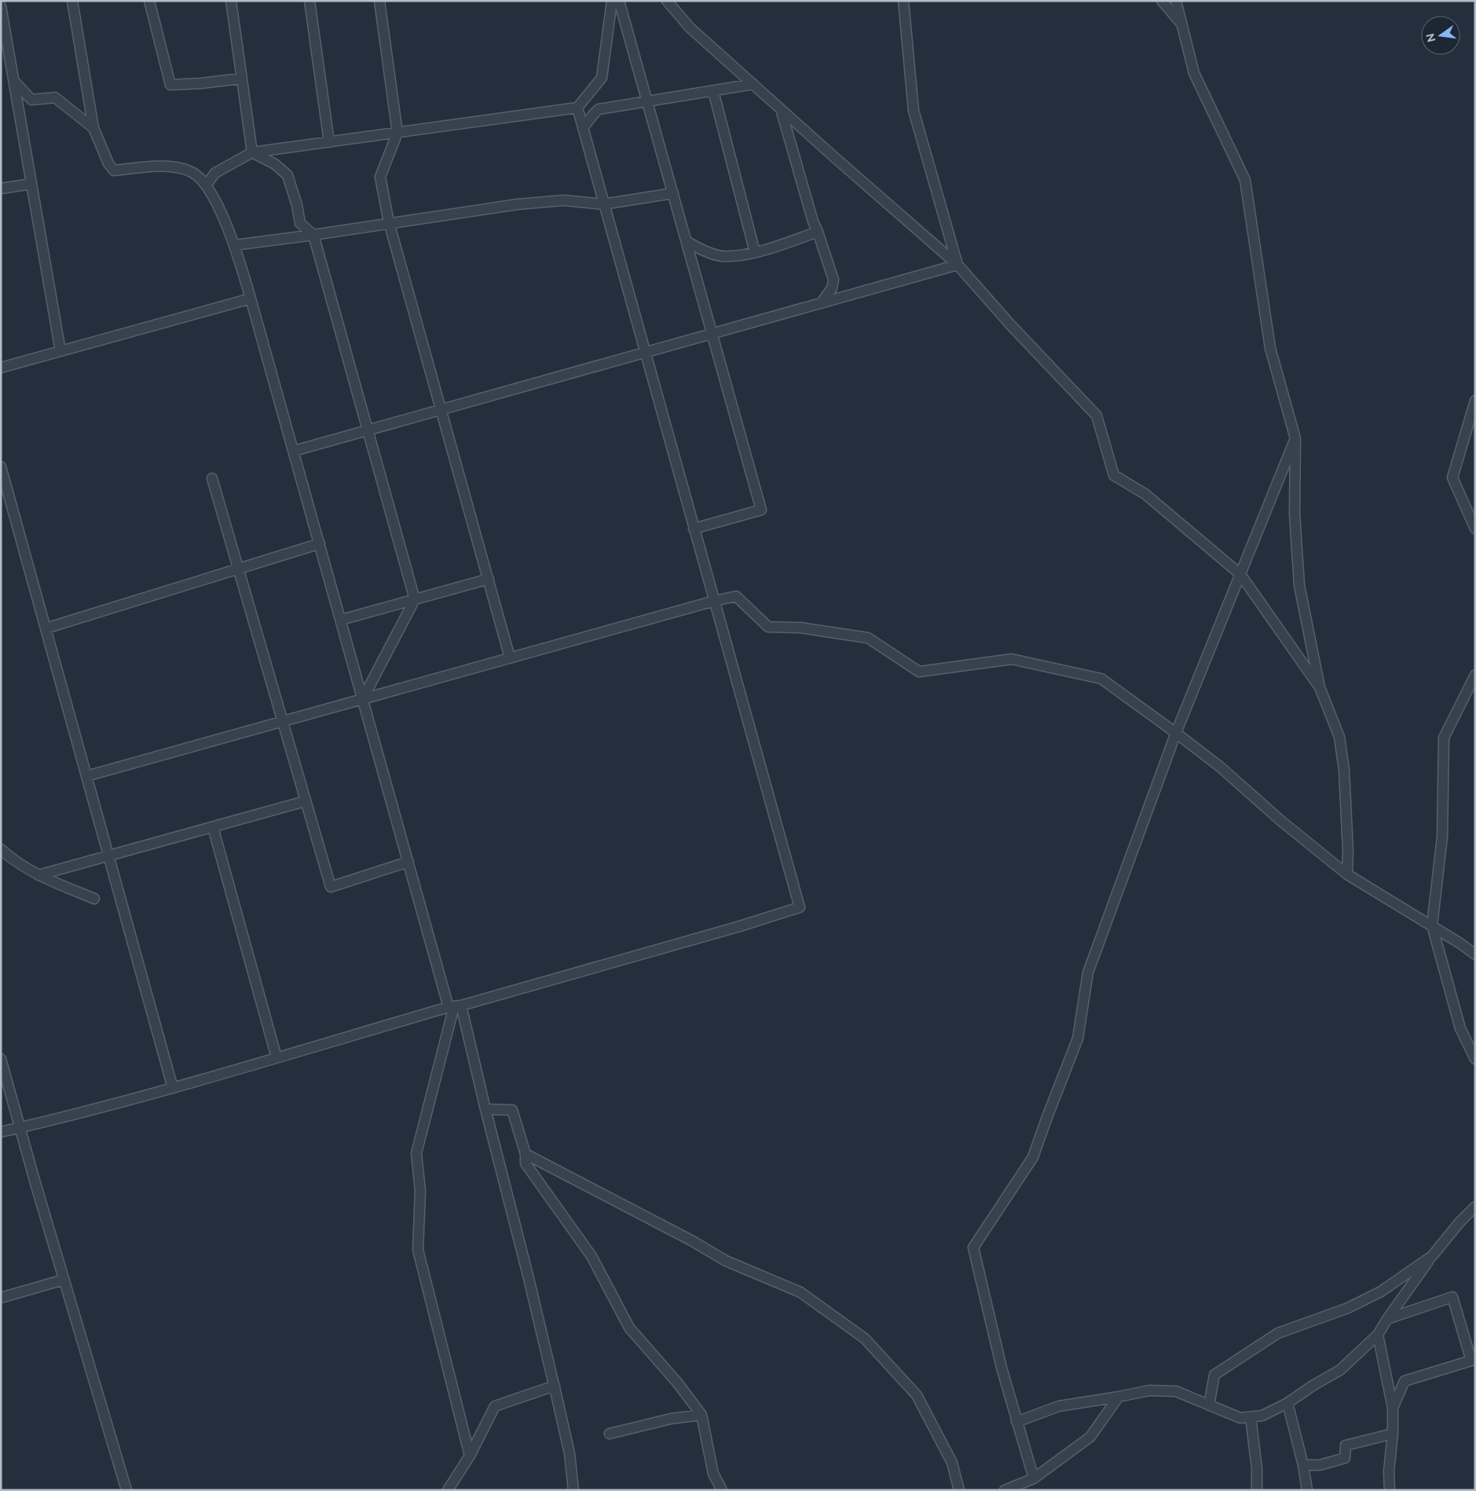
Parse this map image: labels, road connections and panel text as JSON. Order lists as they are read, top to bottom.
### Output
{
  "north": "left"
}
